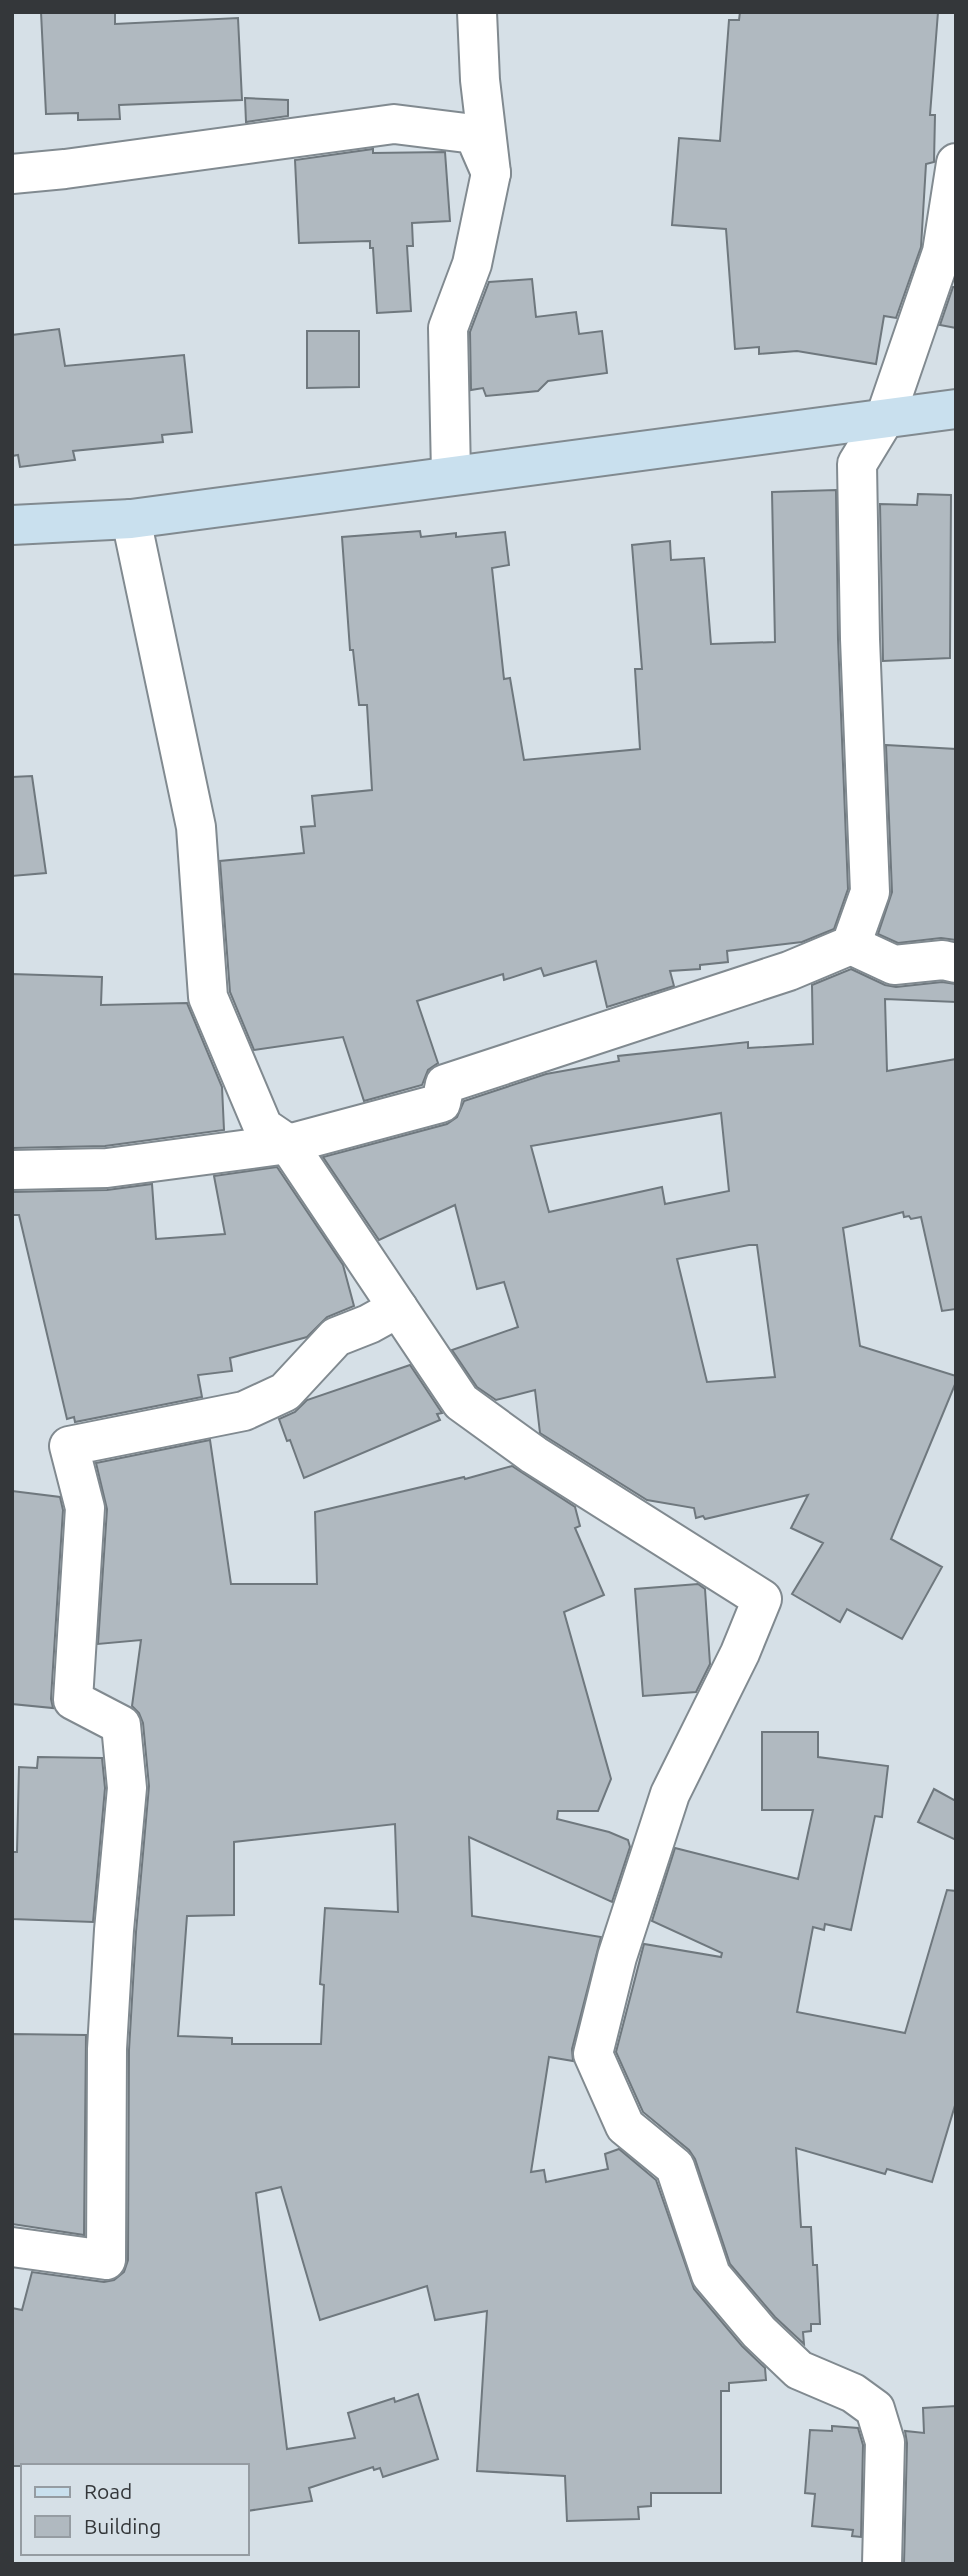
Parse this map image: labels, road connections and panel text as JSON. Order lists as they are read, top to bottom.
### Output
{
  "legend": ["Road", "Building"]
}
